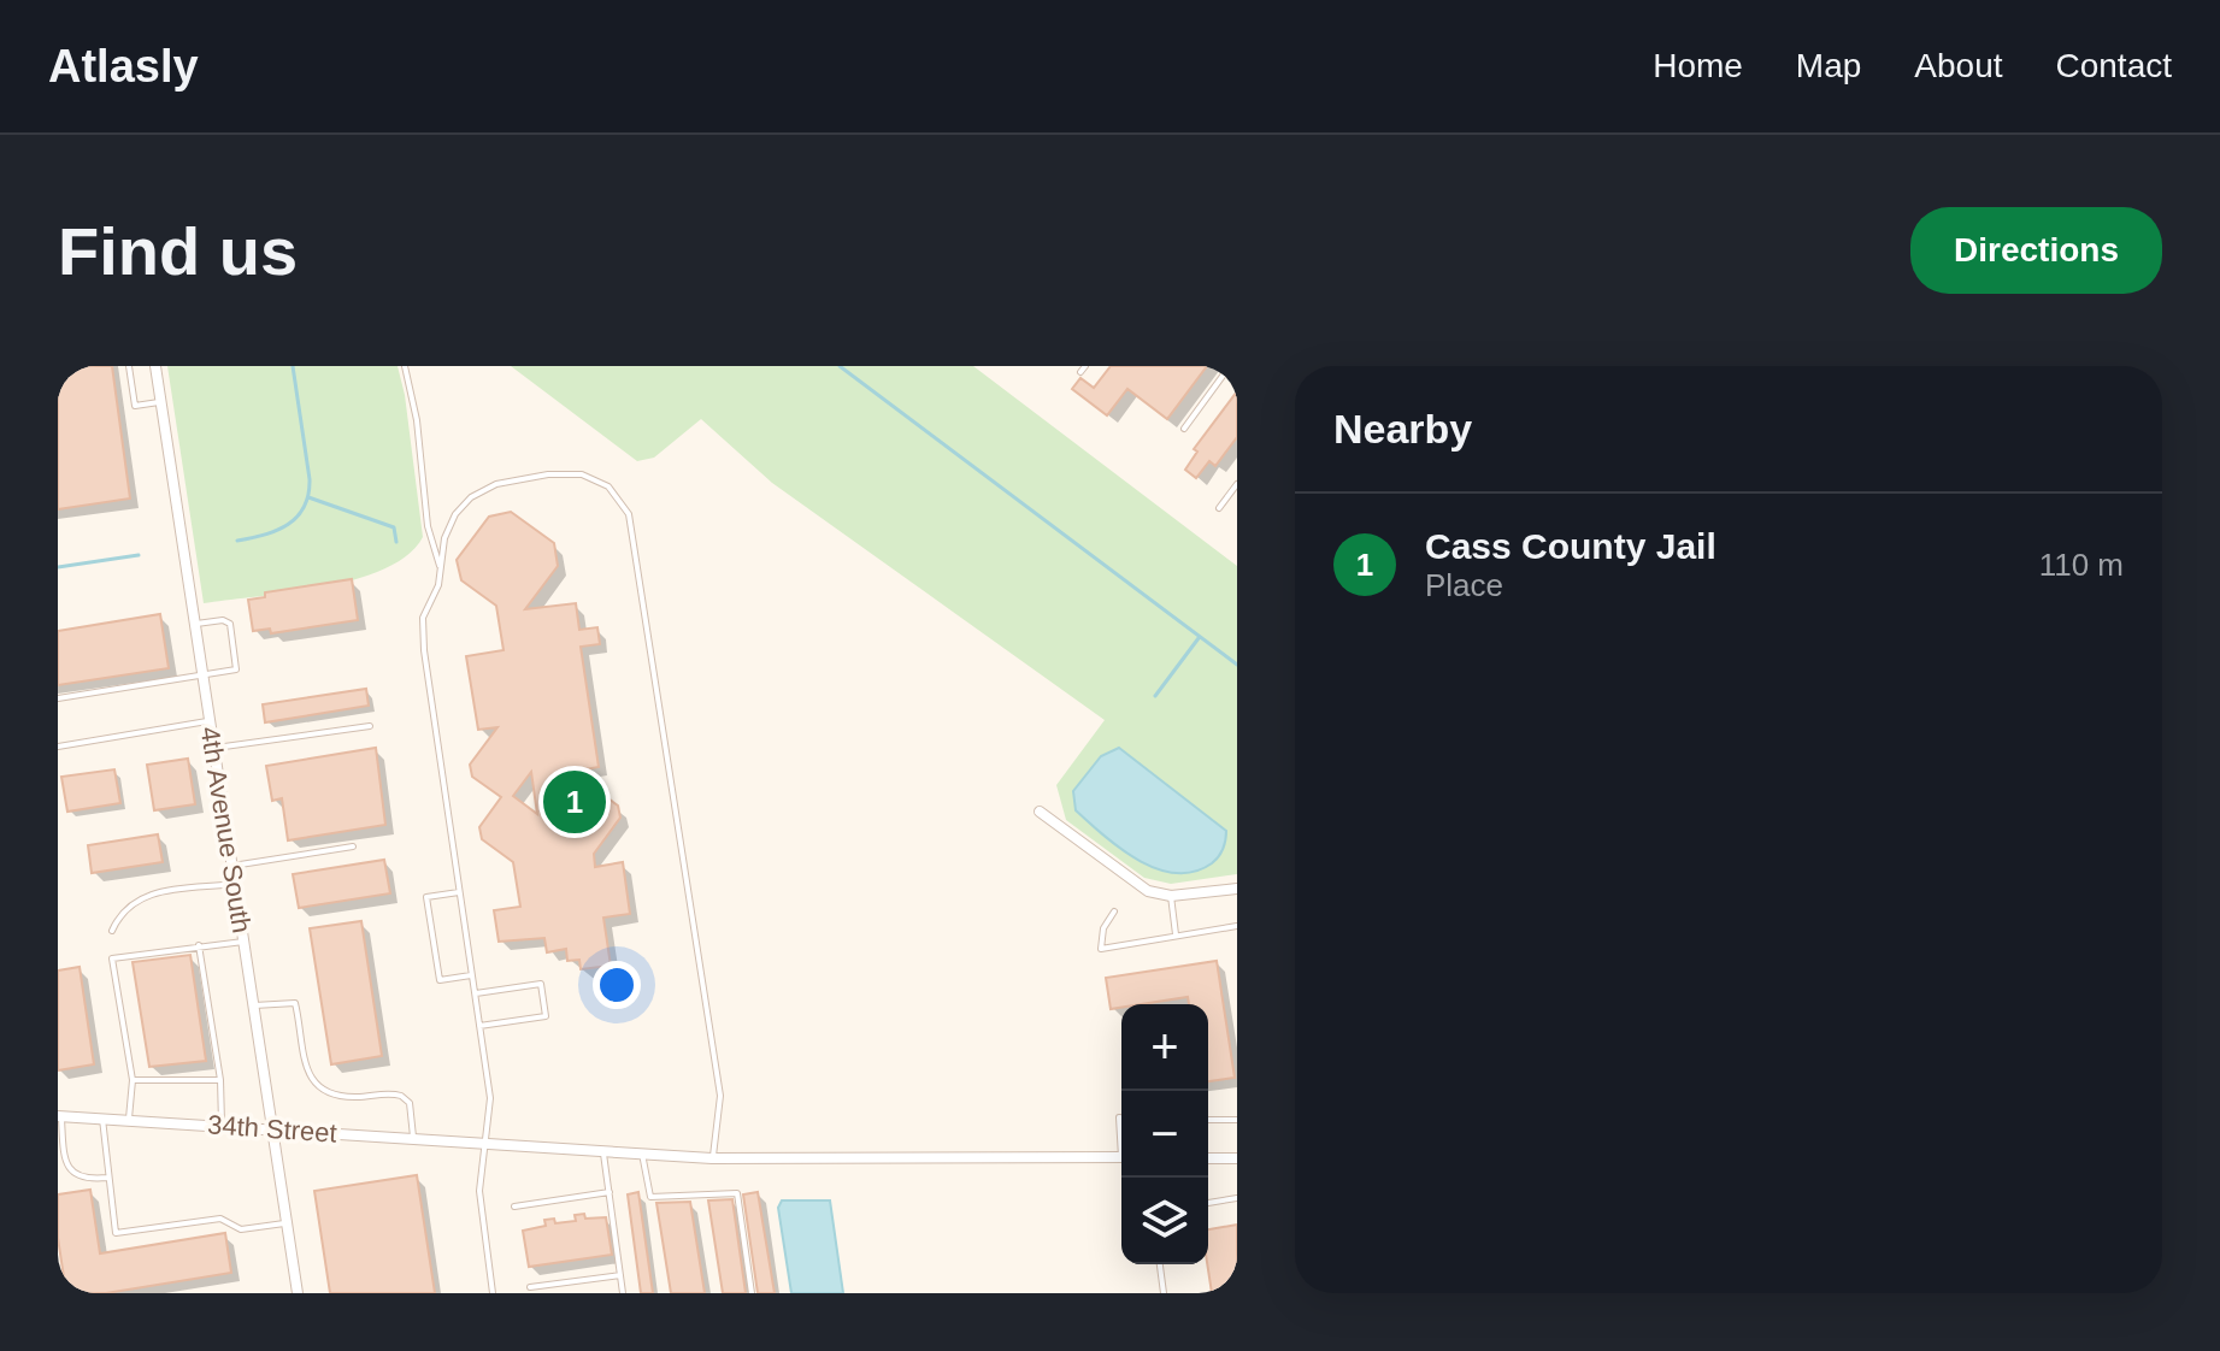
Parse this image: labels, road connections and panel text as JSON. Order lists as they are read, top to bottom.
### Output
{
  "streets": {
    "street": ["4th Avenue South", "34th Street"]
  },
  "crossings": [
    ["4th Avenue South", "34th Street"]
  ],
  "page": {
    "header": "Atlasly",
    "nav": [
      "Home",
      "Map",
      "About",
      "Contact"
    ],
    "buttons": "Directions",
    "title": "Find us",
    "heading": "Nearby",
    "list": [
      {
        "mark": "1",
        "name": "Cass County Jail",
        "note": "Place",
        "value": "110 m"
      }
    ],
    "pins": "1",
    "map_buttons": ["+", "−"]
  }
}
